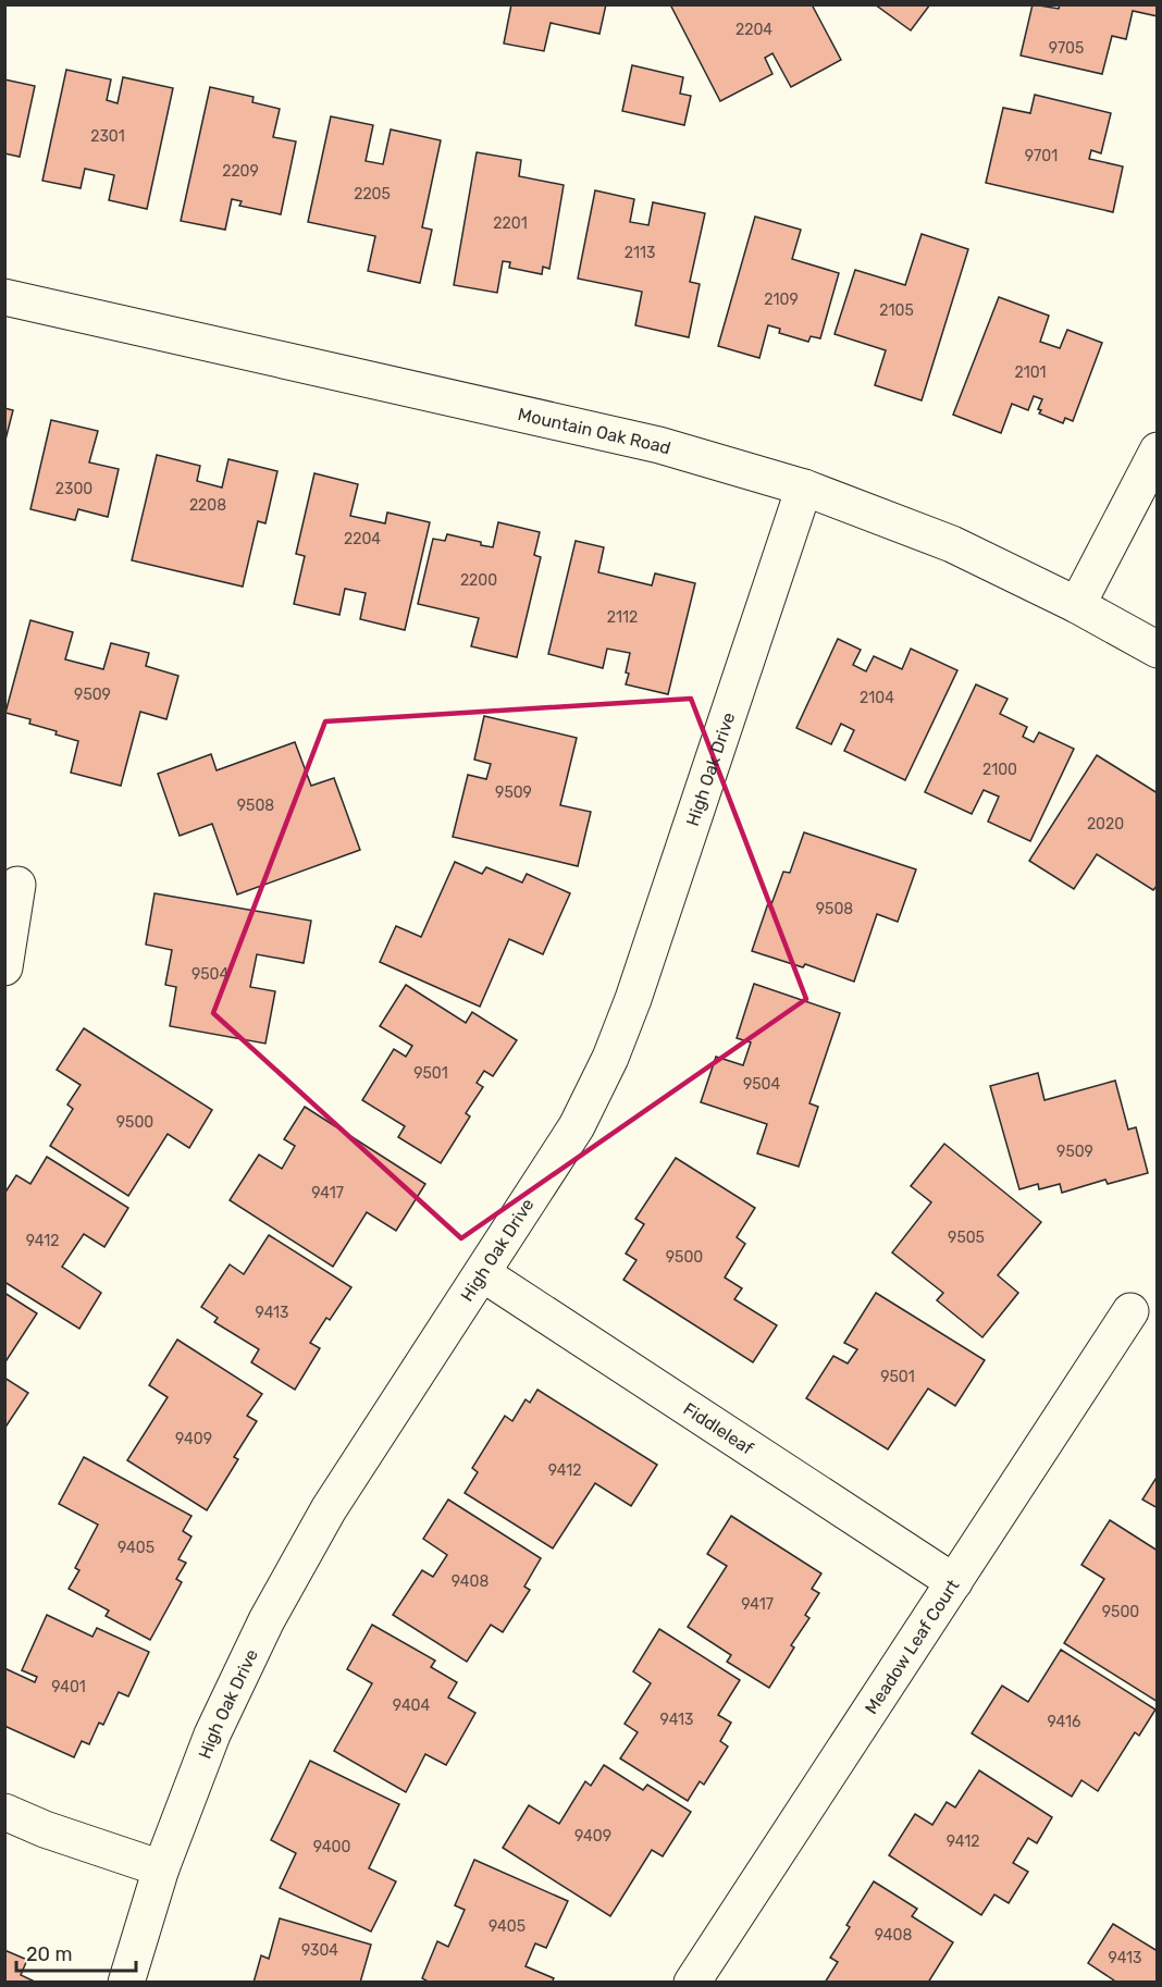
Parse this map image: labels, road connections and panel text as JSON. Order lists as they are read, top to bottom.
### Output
{
  "streets": {
    "street": [
      "Mountain Oak Road",
      "High Oak Drive",
      "Fiddleleaf",
      "Meadow Leaf Court"
    ]
  },
  "crossings": [
    ["Mountain Oak Road", "High Oak Drive"],
    ["High Oak Drive", "Fiddleleaf"],
    ["Fiddleleaf", "Meadow Leaf Court"]
  ],
  "house_numbers": [
    "2204",
    "9705",
    "2301",
    "9701",
    "2209",
    "2205",
    "2201",
    "2113",
    "2109",
    "2105",
    "2101",
    "2300",
    "2208",
    "2204",
    "2200",
    "2112",
    "9509",
    "2104",
    "2100",
    "9509",
    "9508",
    "2020",
    "9508",
    "9504",
    "9501",
    "9504",
    "9500",
    "9509",
    "9417",
    "9505",
    "9412",
    "9500",
    "9413",
    "9501",
    "9409",
    "9412",
    "9405",
    "9408",
    "9417",
    "9500",
    "9401",
    "9404",
    "9413",
    "9416",
    "9409",
    "9412",
    "9400",
    "9405",
    "9408",
    "9304",
    "9413"
  ],
  "scale_bar": "20 m"
}
